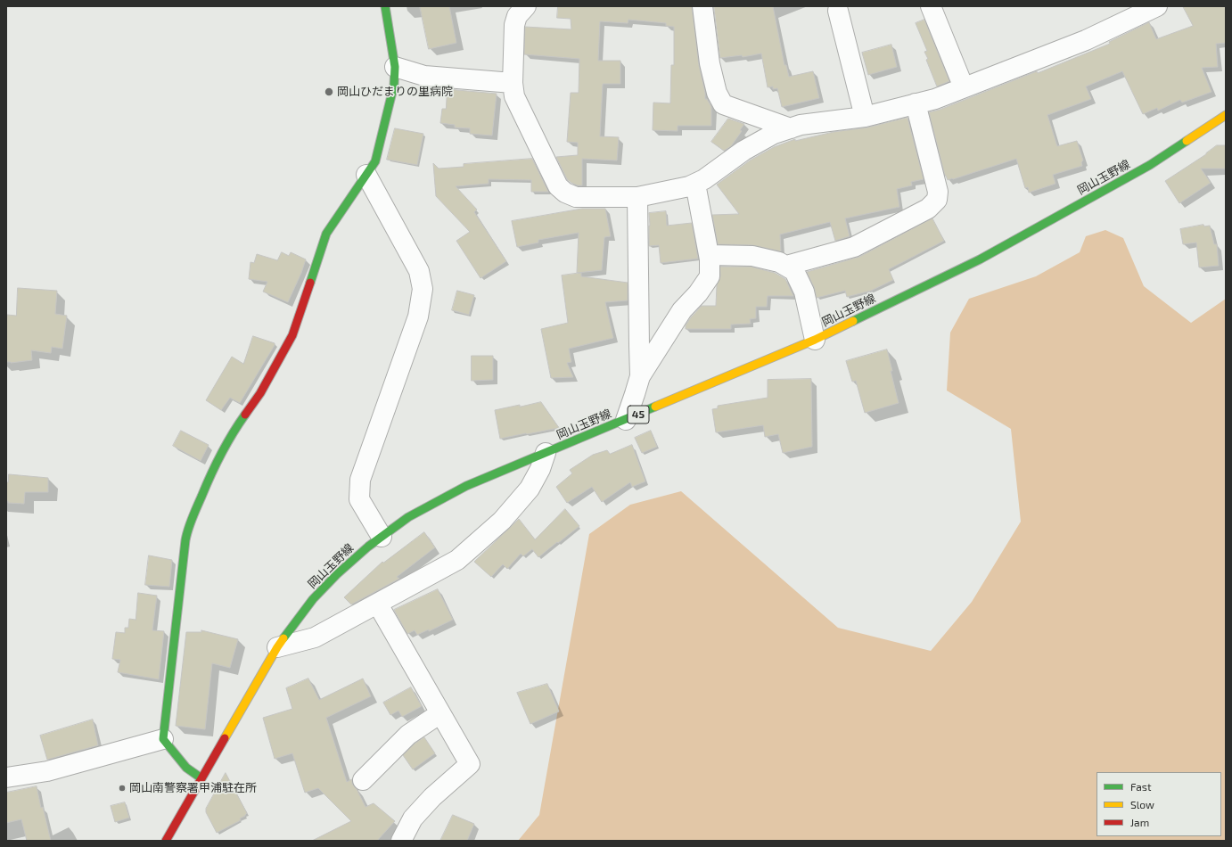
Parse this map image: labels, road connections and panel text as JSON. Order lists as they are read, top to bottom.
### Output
{
  "streets": {
    "main road": ["岡山玉野線", "45"]
  },
  "places": ["岡山ひだまりの里病院", "岡山南警察署甲浦駐在所"],
  "legend": ["Fast", "Slow", "Jam"]
}
